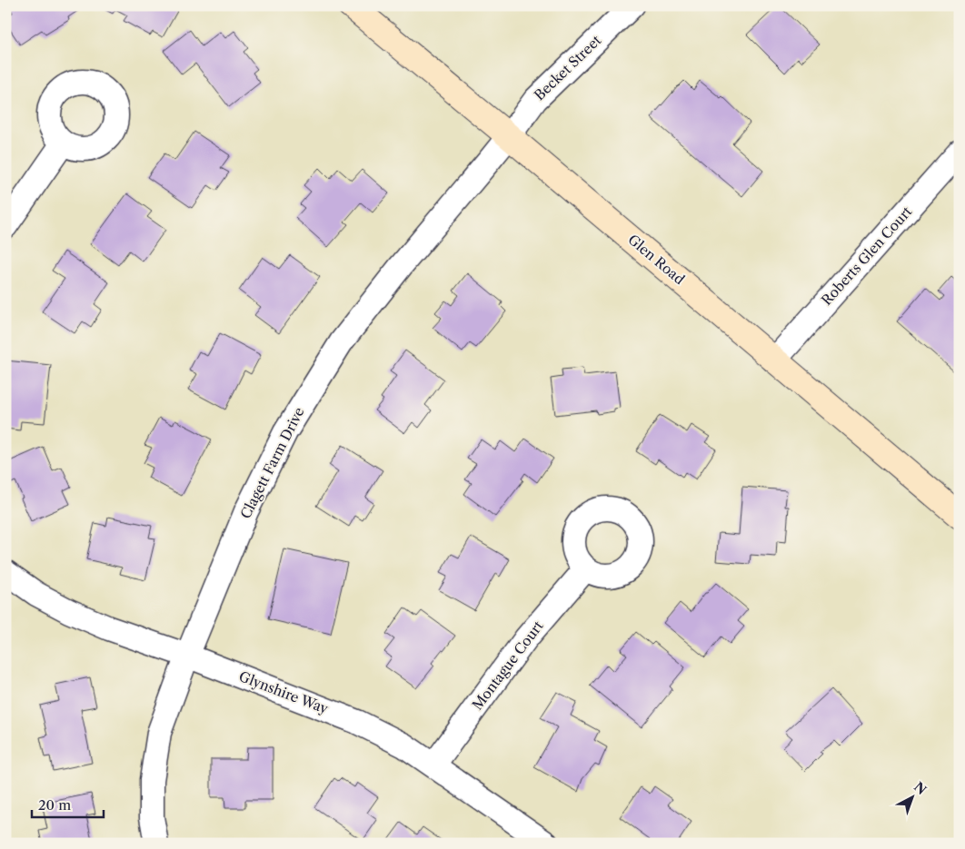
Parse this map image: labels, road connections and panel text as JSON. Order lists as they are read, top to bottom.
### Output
{
  "streets": {
    "main road": ["Glen Road"],
    "street": [
      "Becket Street",
      "Roberts Glen Court",
      "Clagett Farm Drive",
      "Montague Court",
      "Glynshire Way"
    ]
  },
  "crossings": [
    ["Becket Street", "Glen Road"],
    ["Becket Street", "Clagett Farm Drive"],
    ["Roberts Glen Court", "Glen Road"],
    ["Glen Road", "Clagett Farm Drive"],
    ["Clagett Farm Drive", "Glynshire Way"],
    ["Montague Court", "Glynshire Way"]
  ],
  "scale_bar": "20 m",
  "north": "top right"
}
